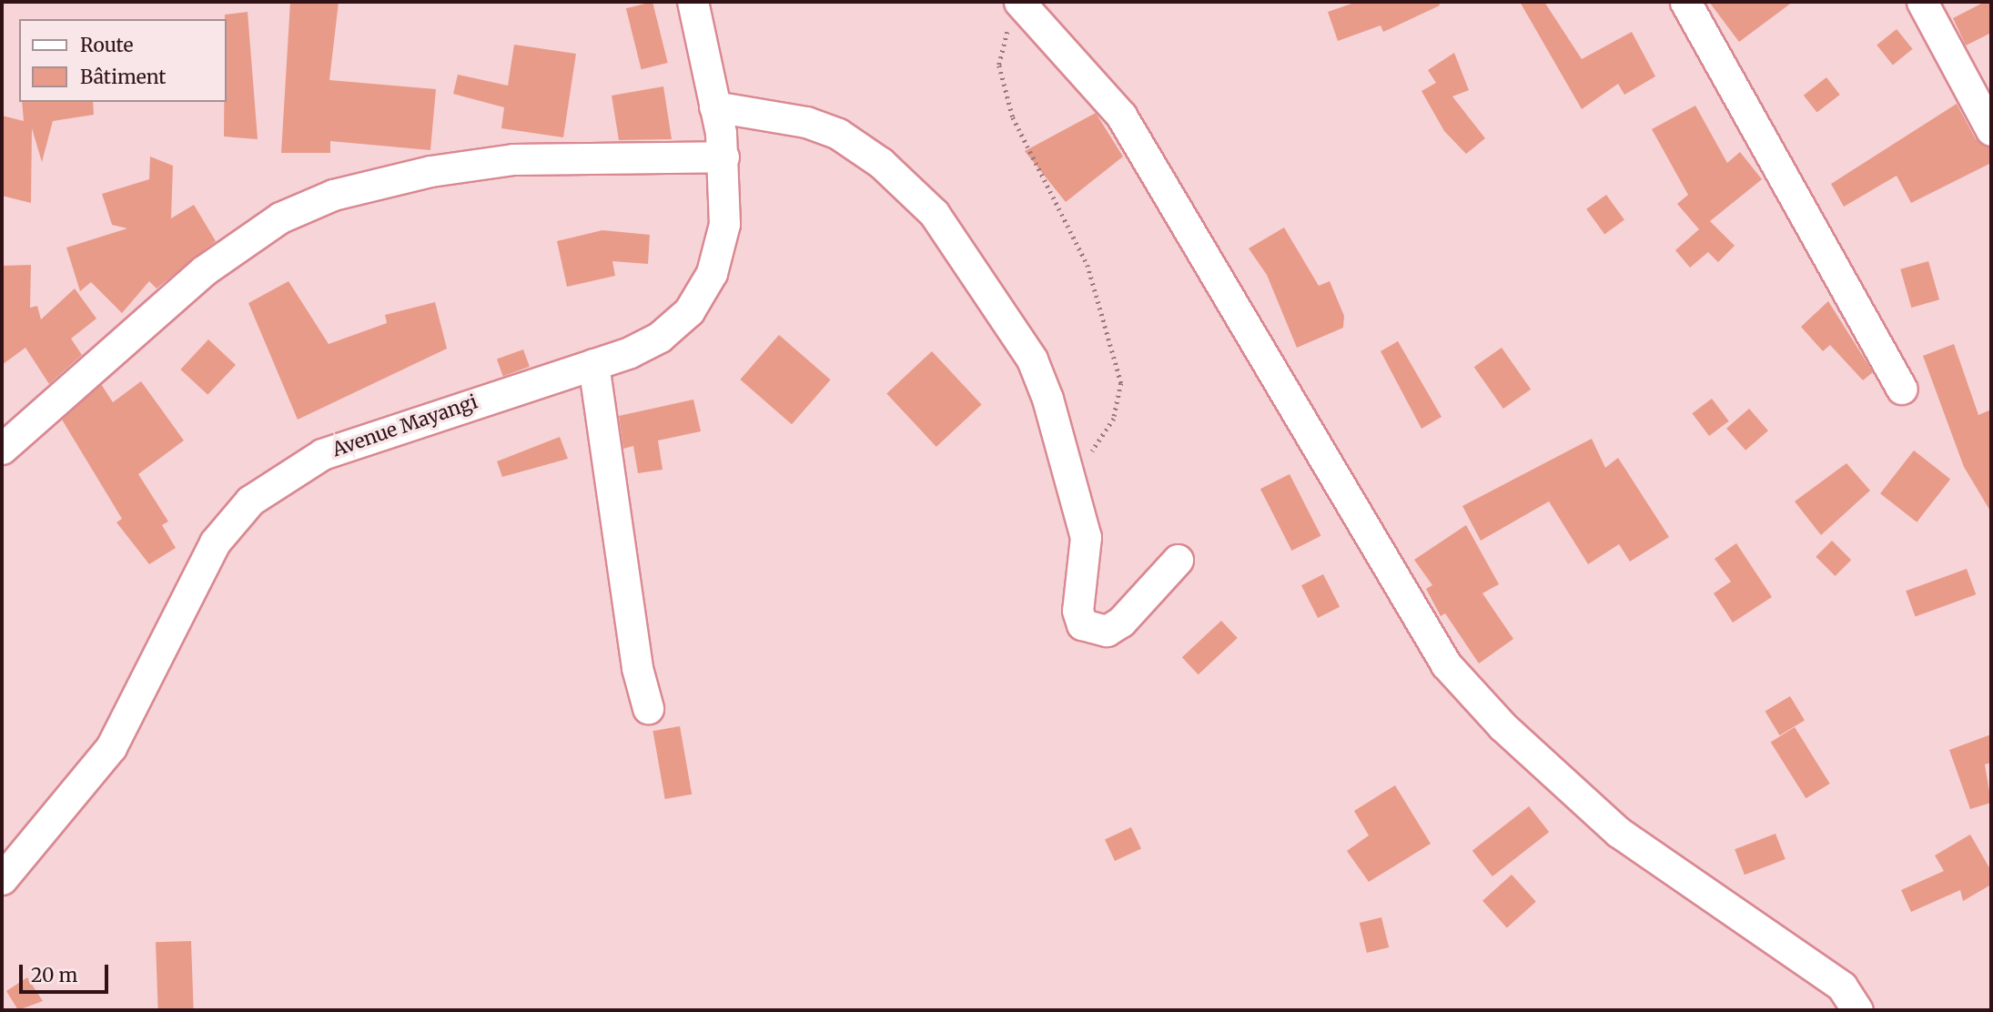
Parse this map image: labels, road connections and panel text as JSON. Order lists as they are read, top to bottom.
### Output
{
  "streets": {
    "street": ["Avenue Mayangi"]
  },
  "legend": ["Route", "Bâtiment"],
  "scale_bar": "20 m"
}
